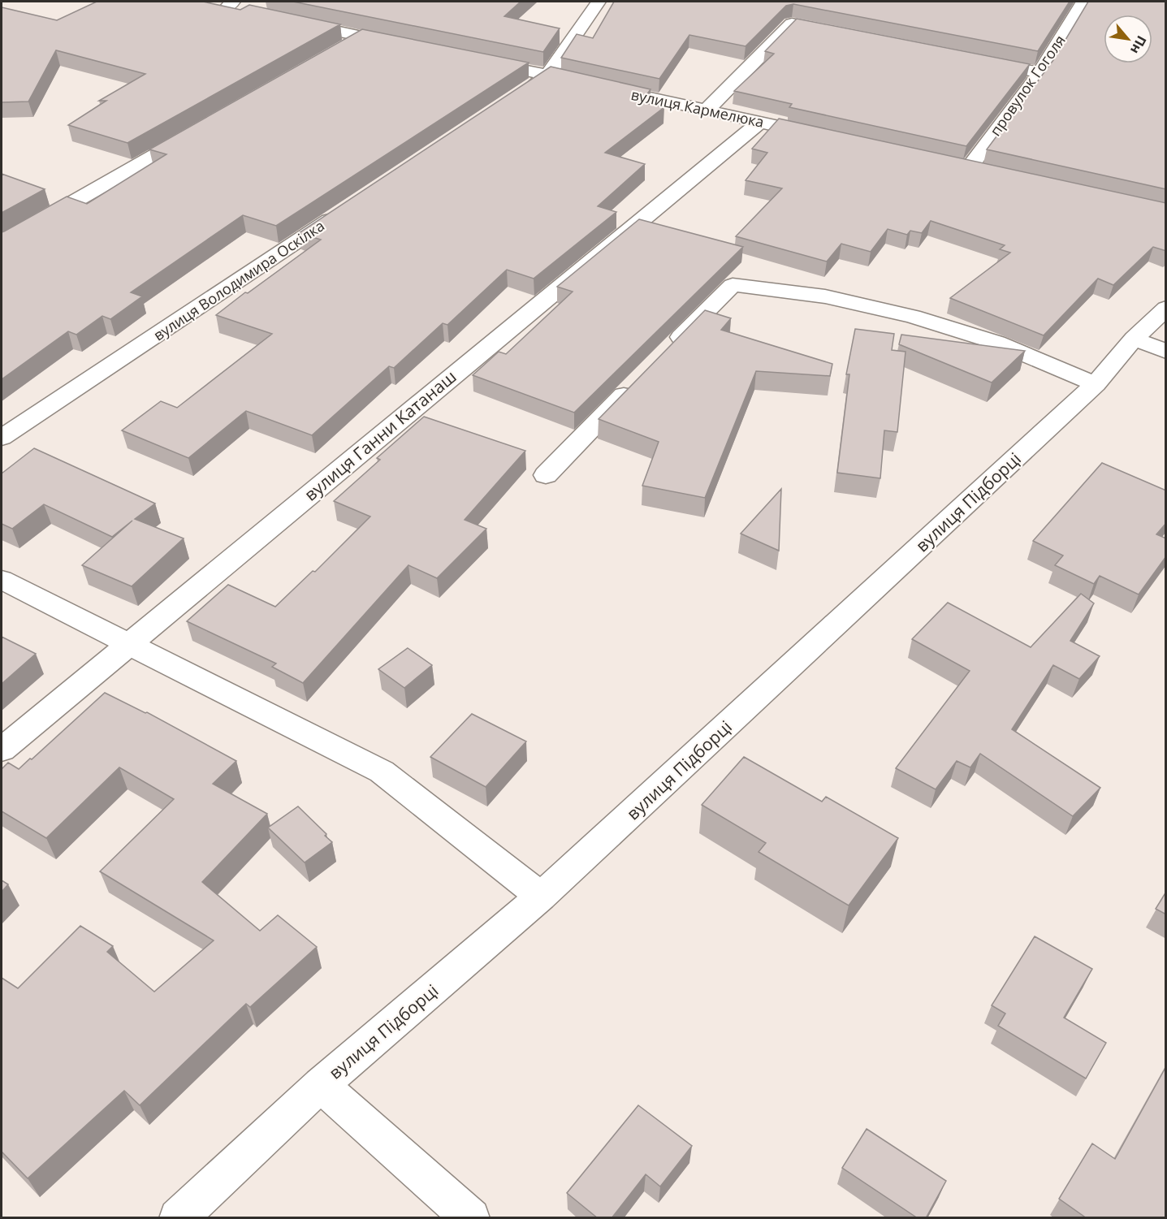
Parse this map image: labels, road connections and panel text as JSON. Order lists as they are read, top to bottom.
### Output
{
  "streets": {
    "street": [
      "провулок Гоголя",
      "вулиця Кармелюка",
      "вулиця Володимира Оскілка",
      "вулиця Ганни Катанаш",
      "вулиця Підборці"
    ]
  },
  "crossings": [
    ["вулиця Кармелюка", "вулиця Ганни Катанаш"]
  ],
  "north": "bottom right"
}
